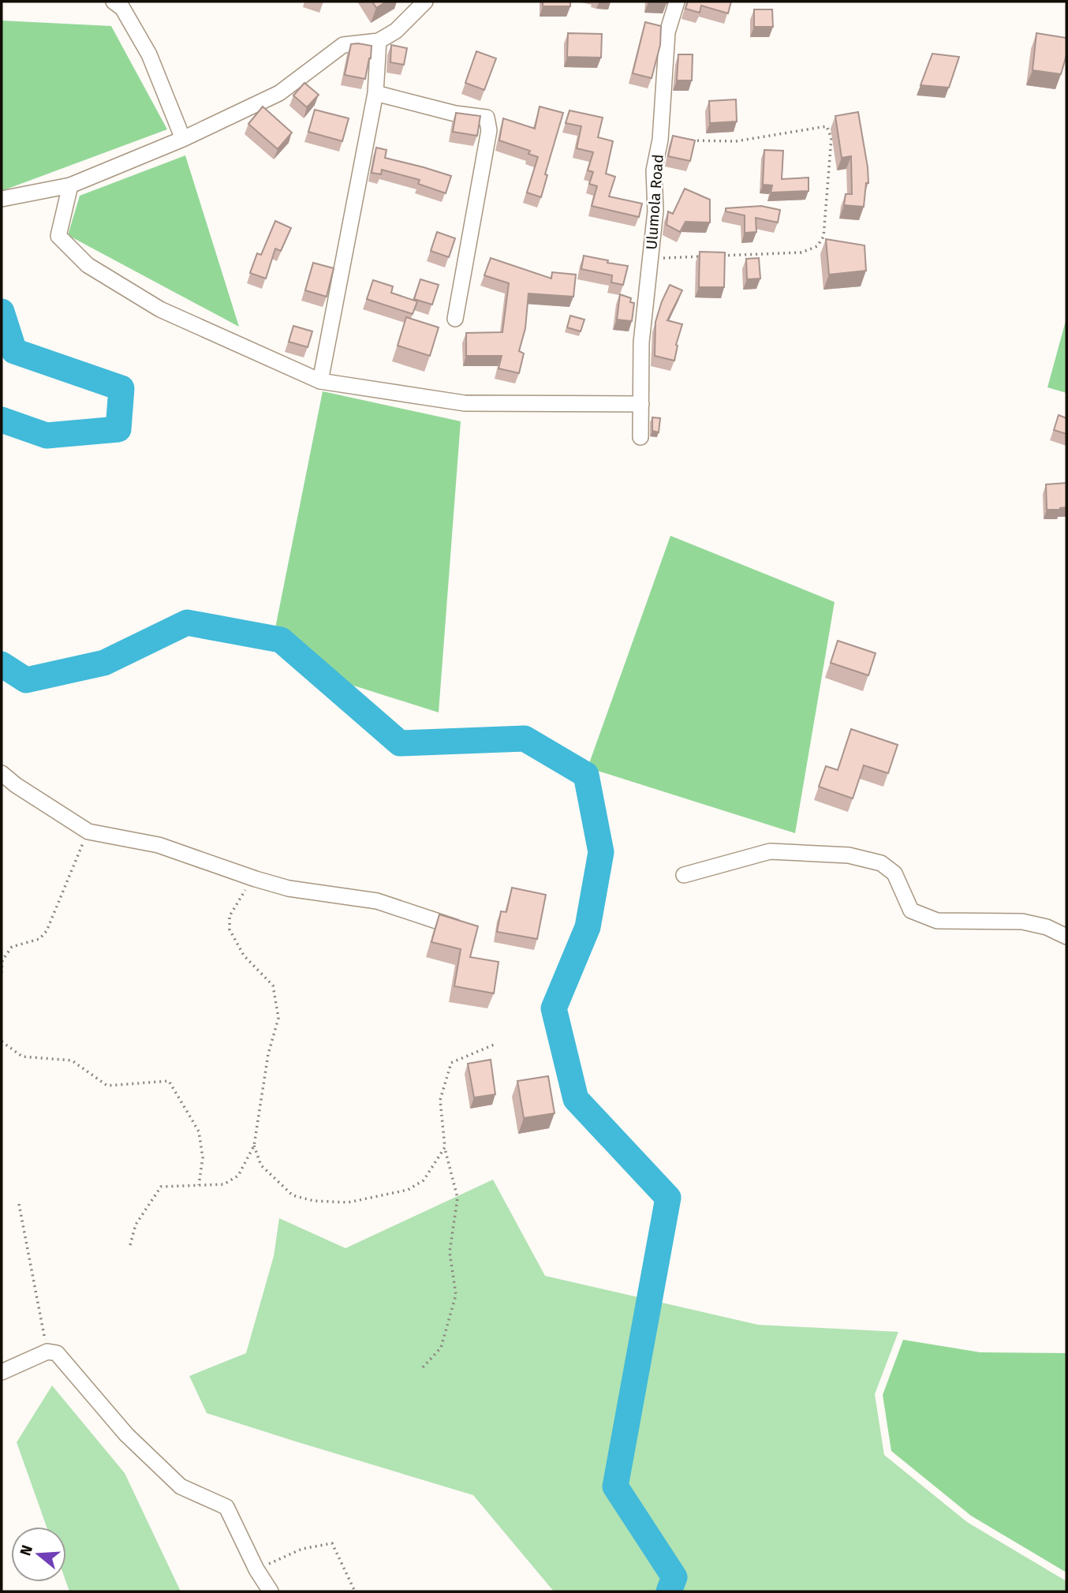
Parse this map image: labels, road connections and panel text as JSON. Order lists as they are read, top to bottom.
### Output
{
  "streets": {
    "street": ["Ulumola Road"]
  },
  "north": "left"
}
